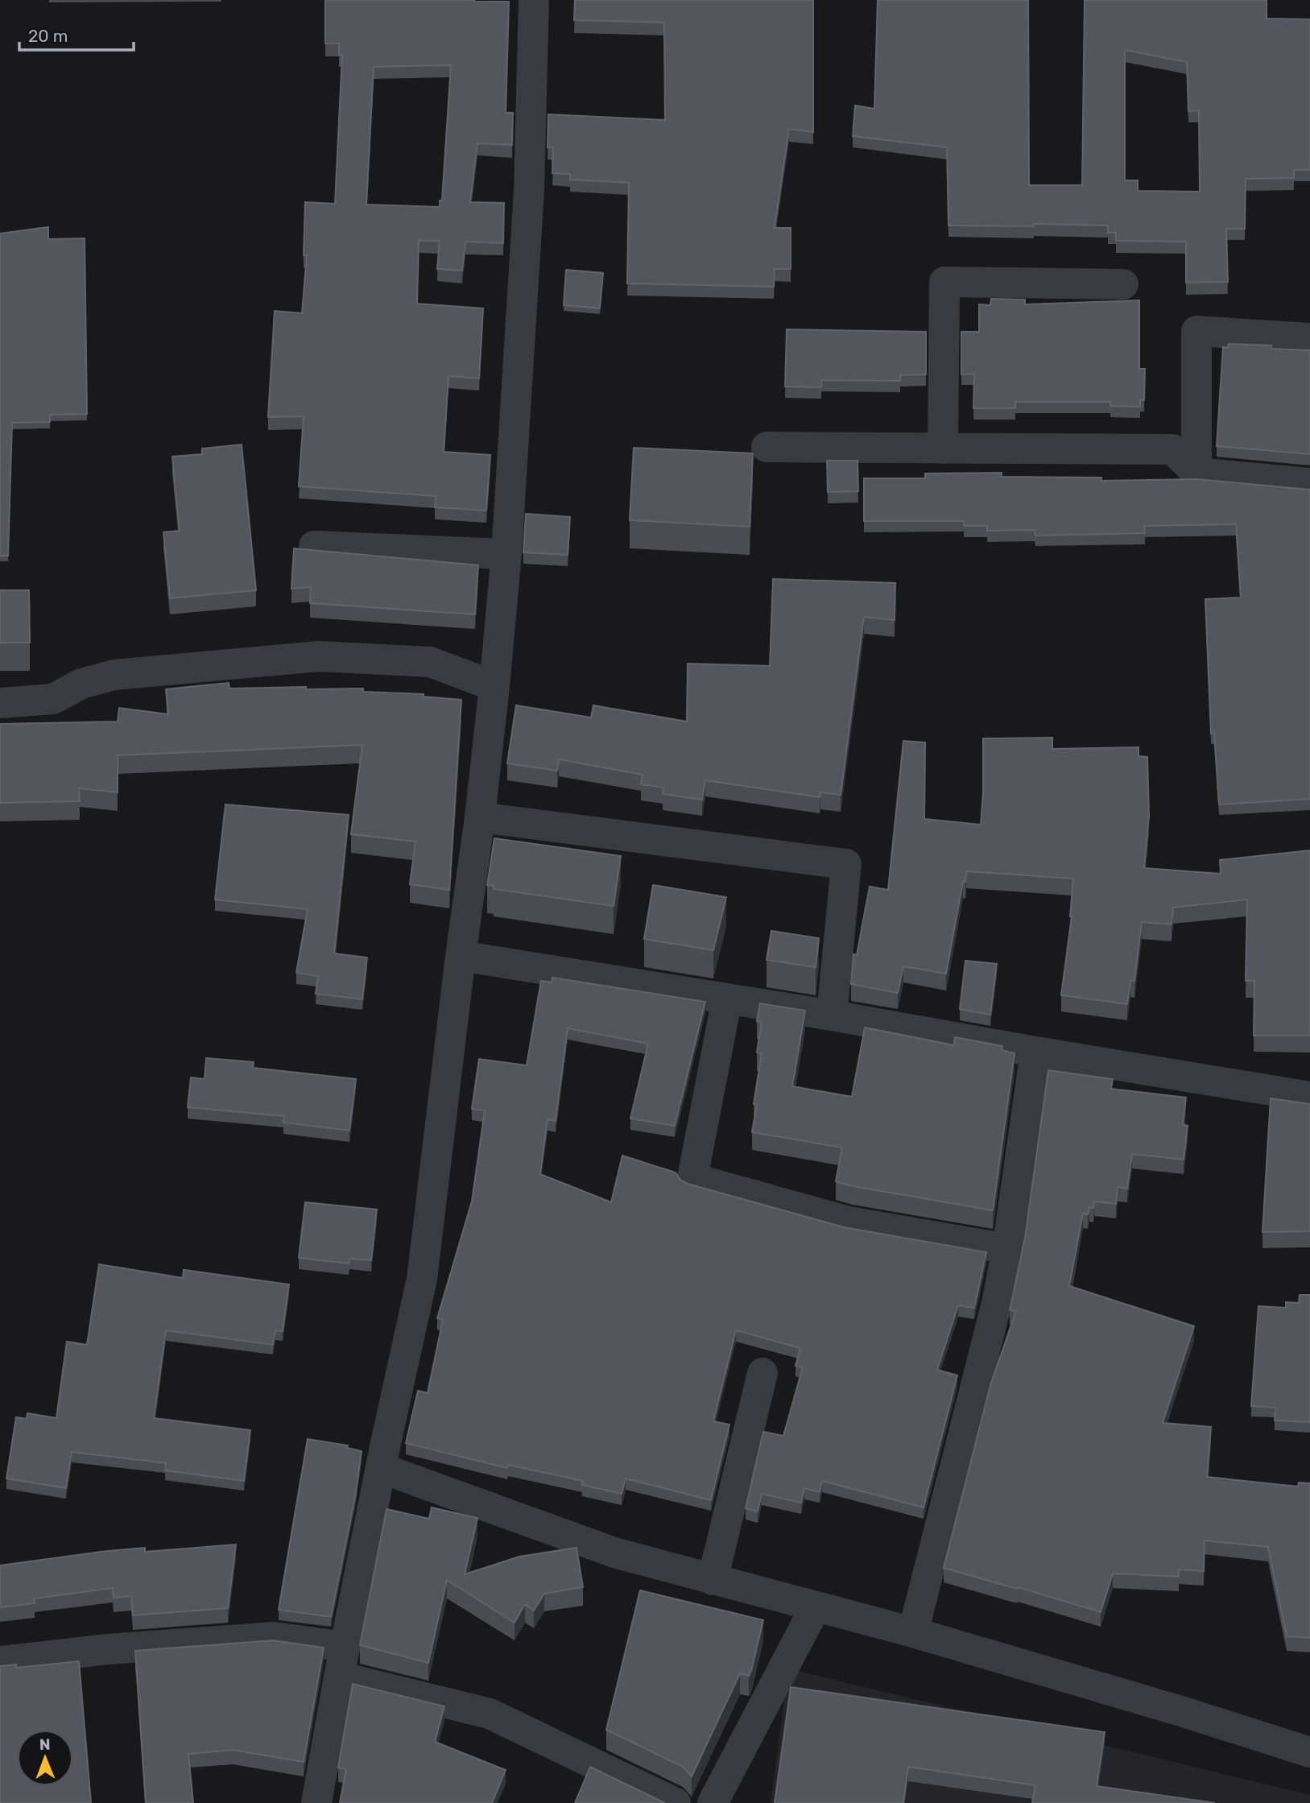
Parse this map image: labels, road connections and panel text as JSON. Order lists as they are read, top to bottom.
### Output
{
  "scale_bar": "20 m",
  "north": "top"
}
